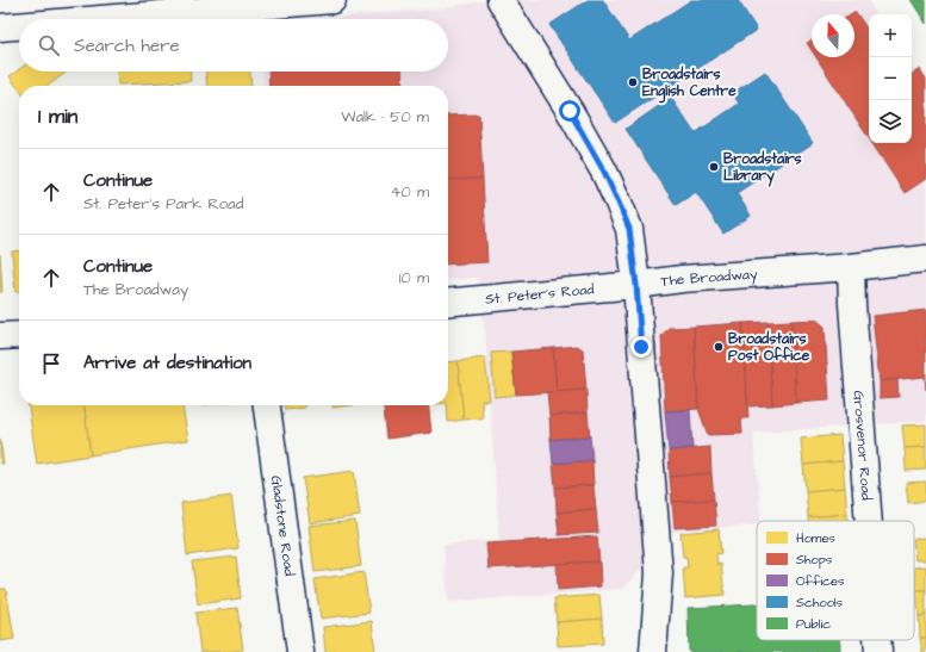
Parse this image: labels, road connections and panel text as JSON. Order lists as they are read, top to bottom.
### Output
{
  "streets": {
    "street": [
      "The Broadway",
      "St. Peter's Road",
      "Grosvenor Road",
      "Gladstone Road"
    ]
  },
  "crossings": [
    ["The Broadway", "St. Peter's Road"],
    ["The Broadway", "Grosvenor Road"]
  ],
  "places": ["Broadstairs English Centre", "Broadstairs Library", "Broadstairs Post Office"],
  "legend": [
    "Homes",
    "Shops",
    "Offices",
    "Schools",
    "Public"
  ],
  "north": "top",
  "page": {
    "map_buttons": ["+", "−"],
    "search": "Search here",
    "heading": ["1 min", "Walk · 50 m"],
    "list": [
      ["Continue", "St. Peter's Park Road", "40 m"],
      ["Continue", "The Broadway", "10 m"],
      "Arrive at destination"
    ]
  }
}
